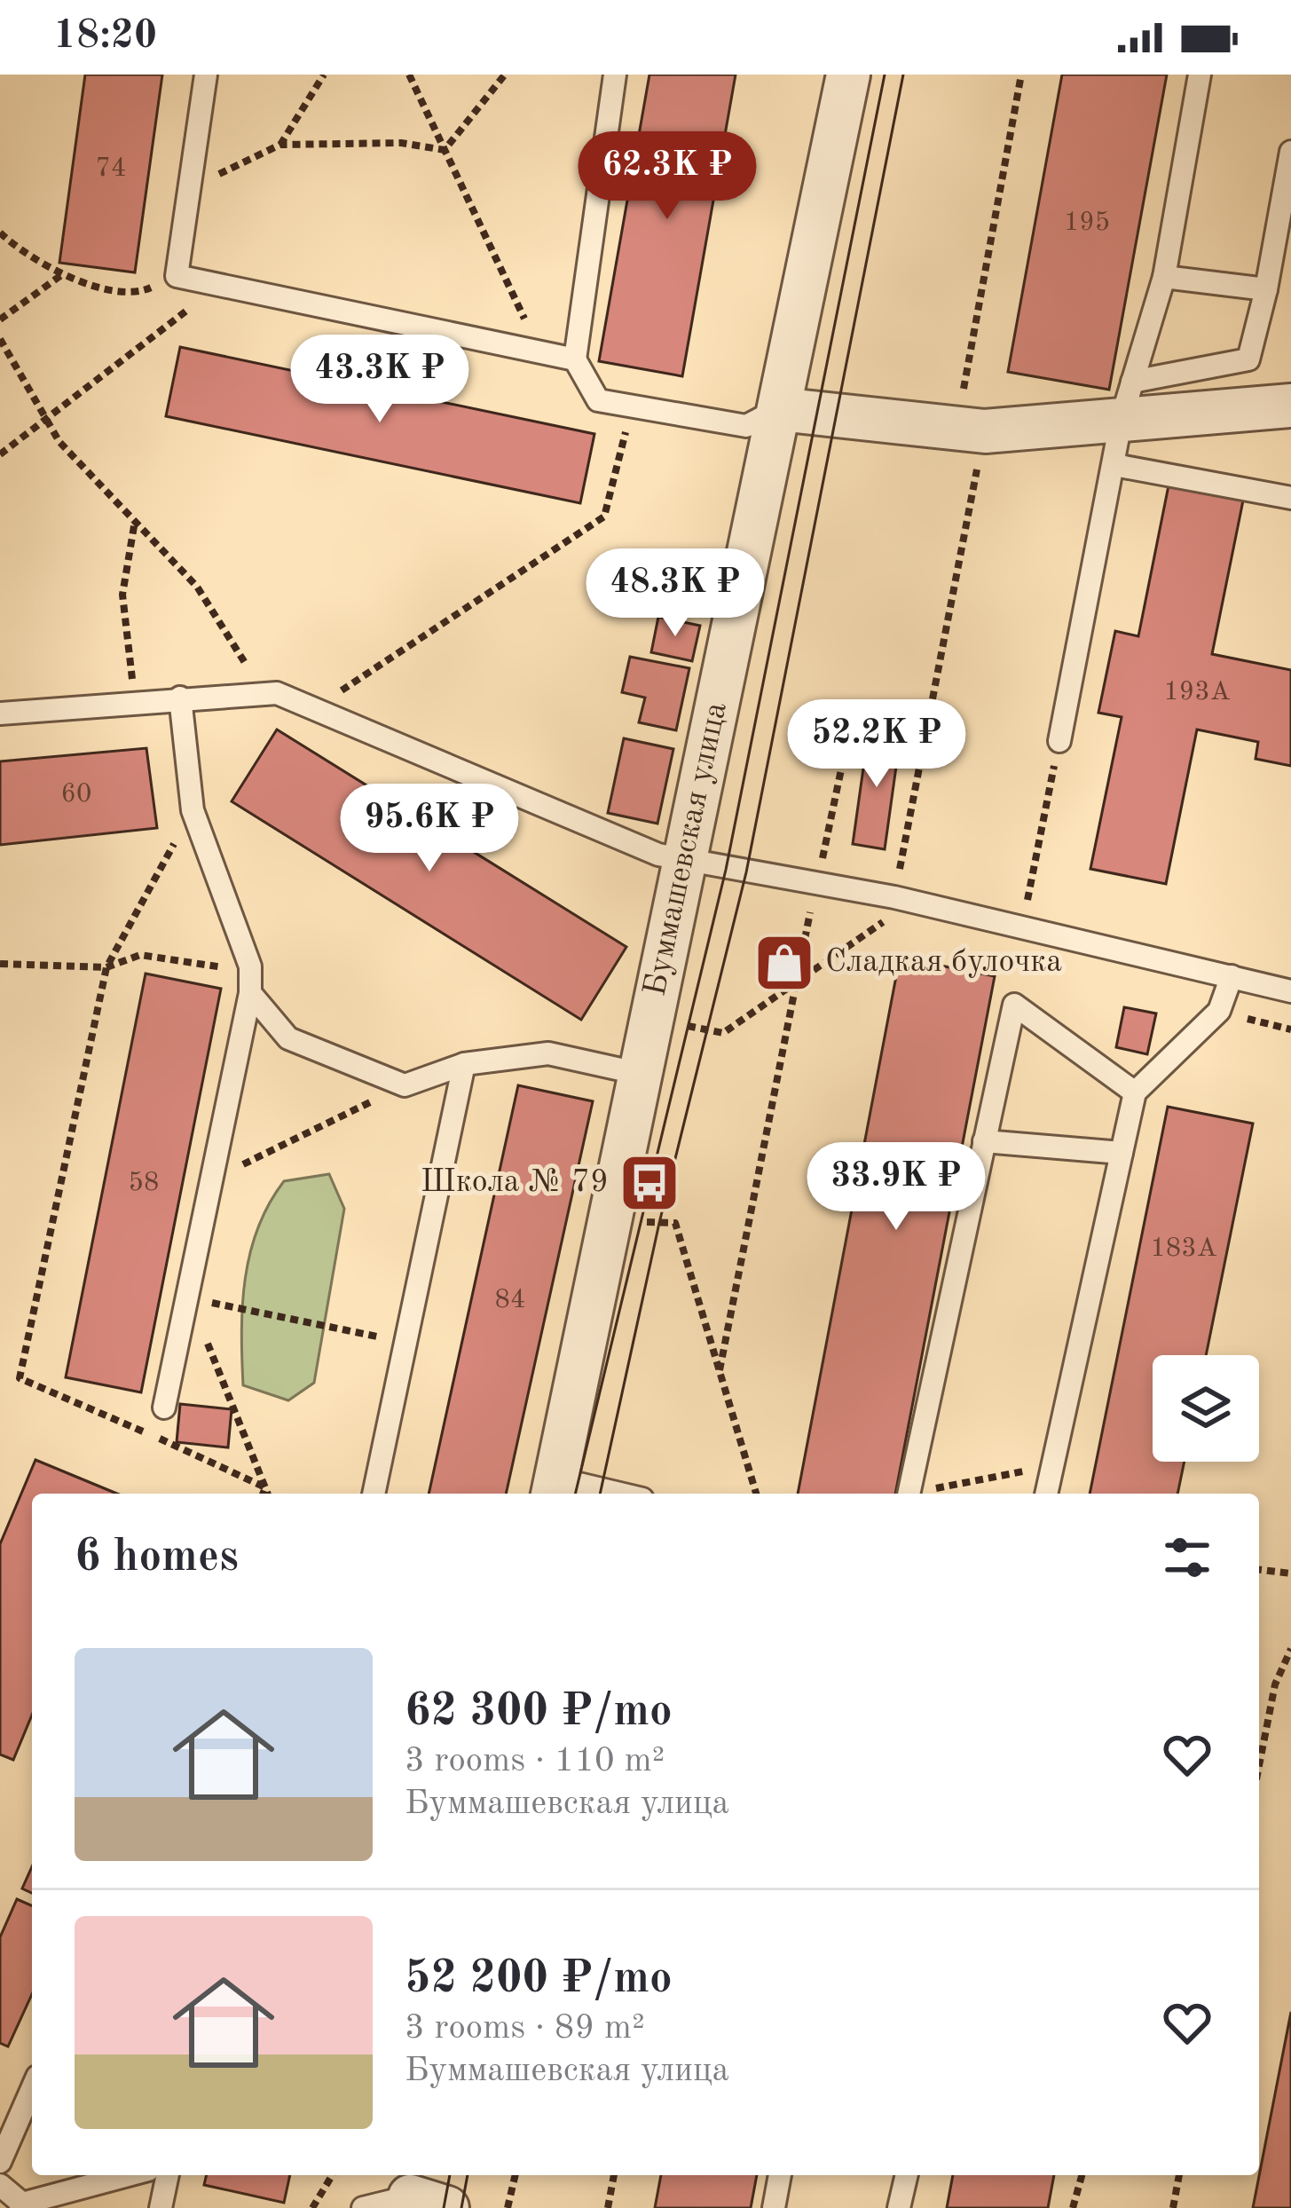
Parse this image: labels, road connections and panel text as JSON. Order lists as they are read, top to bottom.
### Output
{
  "streets": {
    "street": ["Буммашевская улица"]
  },
  "places": {
    "shop": ["Сладкая булочка"],
    "bus stop": ["Школа № 79"]
  },
  "house_numbers": [
    "74",
    "195",
    "193А",
    "60",
    "58",
    "183А",
    "84"
  ],
  "page": {
    "status": "18:20",
    "price": [
      "62.3K ₽",
      "43.3K ₽",
      "48.3K ₽",
      "52.2K ₽",
      "95.6K ₽",
      "33.9K ₽"
    ],
    "heading": "6 homes",
    "list": [
      {
        "name": "62 300 ₽/mo",
        "note": "3 rooms · 110 m² · Буммашевская улица"
      },
      {
        "name": "52 200 ₽/mo",
        "note": "3 rooms · 89 m² · Буммашевская улица"
      }
    ]
  }
}
